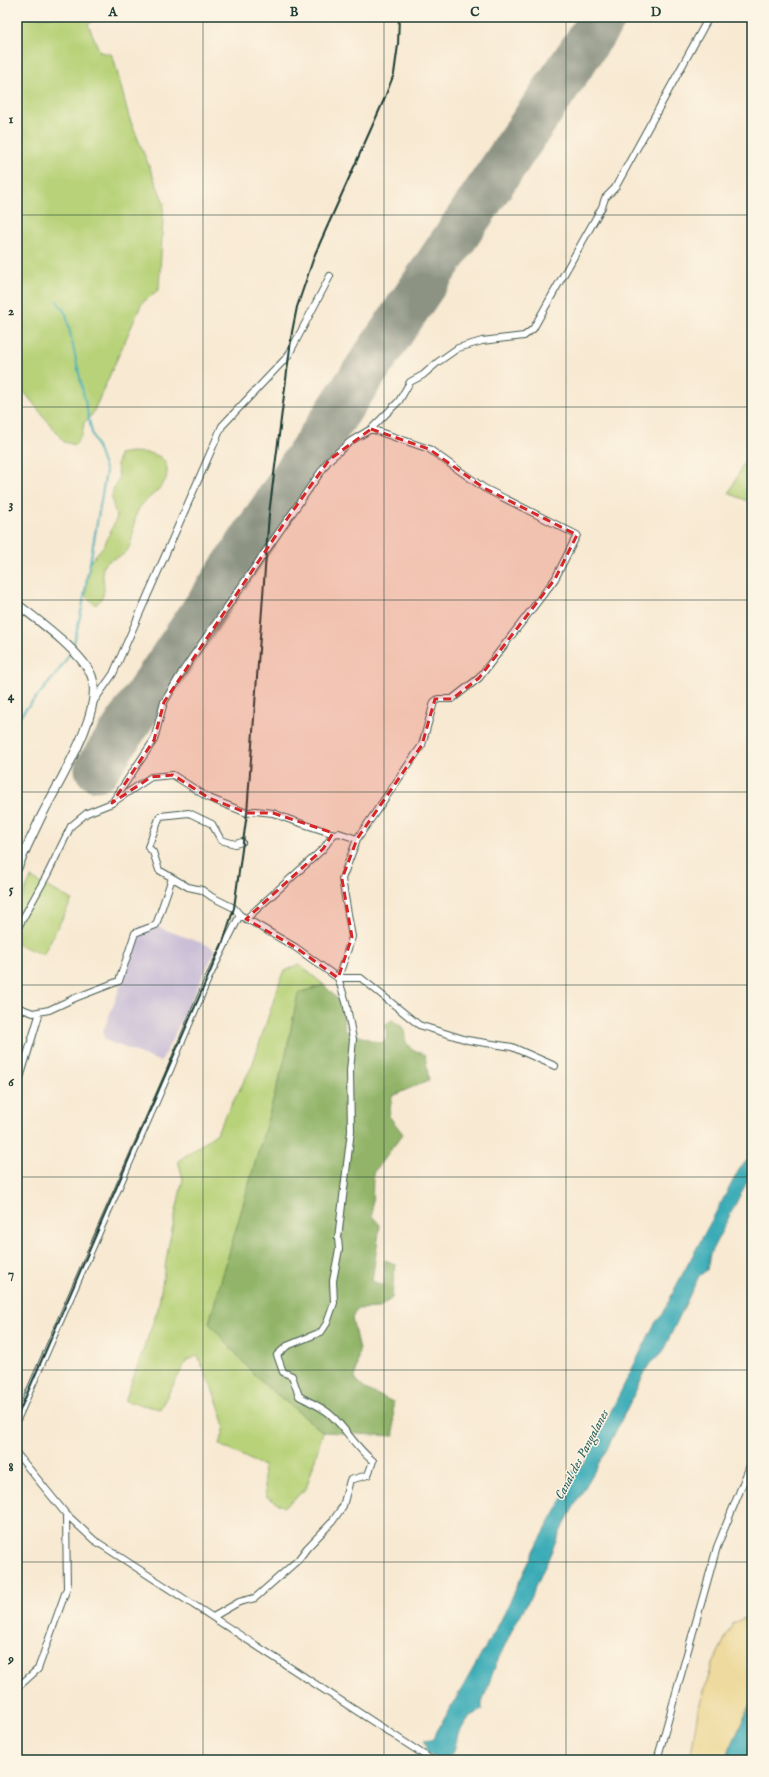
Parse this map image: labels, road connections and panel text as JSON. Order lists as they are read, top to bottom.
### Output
{
  "water": ["Canal des Pangalanes"],
  "grid": {
    "columns": [
      "A",
      "B",
      "C",
      "D"
    ],
    "rows": [
      "1",
      "2",
      "3",
      "4",
      "5",
      "6",
      "7",
      "8",
      "9"
    ]
  }
}
